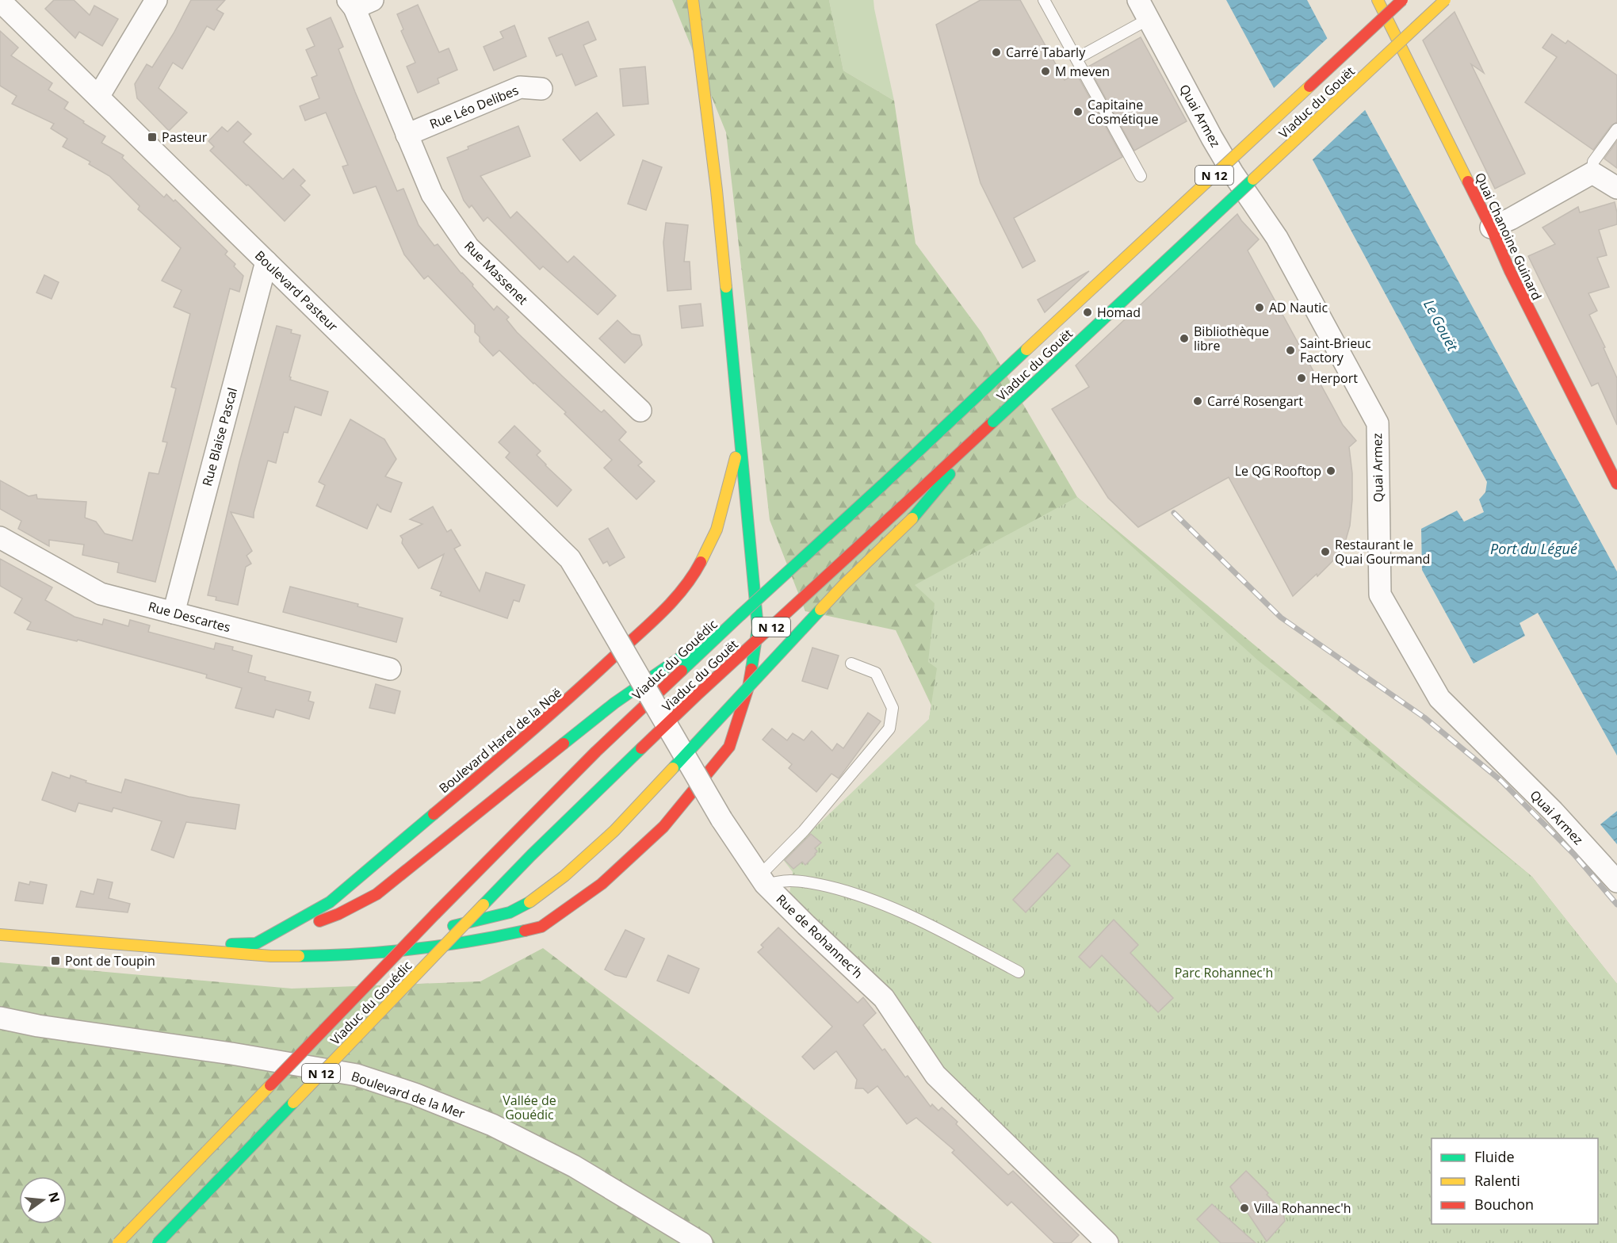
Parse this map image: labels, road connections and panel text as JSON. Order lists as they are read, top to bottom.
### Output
{
  "streets": {
    "main road": [
      "Viaduc du Gouët",
      "N 12",
      "Quai Chanoine Guinard",
      "Viaduc du Gouédic",
      "Boulevard Harel de la Noë"
    ],
    "street": [
      "Rue Léo Delibes",
      "Quai Armez",
      "Rue Massenet",
      "Boulevard Pasteur",
      "Rue Blaise Pascal",
      "Rue Descartes",
      "Rue de Rohannec'h",
      "Boulevard de la Mer"
    ]
  },
  "crossings": [
    ["Viaduc du Gouët", "Viaduc du Gouédic"],
    ["Rue Léo Delibes", "Rue Massenet"],
    ["Boulevard Pasteur", "Rue Blaise Pascal"],
    ["Boulevard Pasteur", "Rue de Rohannec'h"],
    ["Rue Blaise Pascal", "Rue Descartes"]
  ],
  "water": ["Le Gouët", "Port du Légué"],
  "parks": ["Parc Rohannec'h", "Vallée de Gouédic"],
  "places": {
    "other": [
      "Carré Tabarly",
      "M meven",
      "Capitaine Cosmétique",
      "AD Nautic",
      "Homad",
      "Bibliothèque libre",
      "Saint-Brieuc Factory",
      "Herport",
      "Carré Rosengart",
      "Le QG Rooftop",
      "Restaurant le Quai Gourmand",
      "Villa Rohannec'h"
    ],
    "transit": ["Pasteur", "Pont de Toupin"]
  },
  "legend": ["Fluide", "Ralenti", "Bouchon"],
  "north": "right"
}
